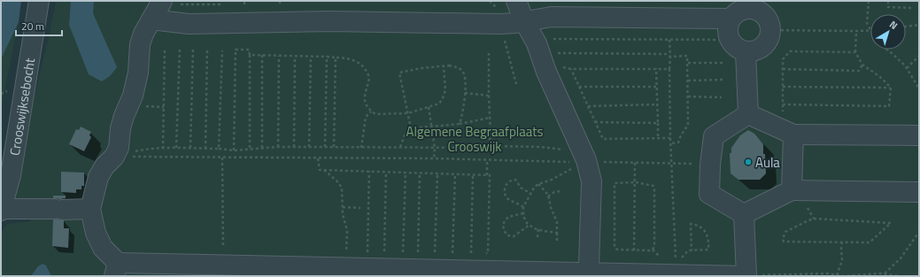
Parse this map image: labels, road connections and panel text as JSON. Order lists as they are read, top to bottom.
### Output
{
  "streets": {
    "street": ["Crooswijksebocht"]
  },
  "parks": ["Algemene Begraafplaats Crooswijk"],
  "places": ["Aula"],
  "scale_bar": "20 m",
  "north": "top right"
}
